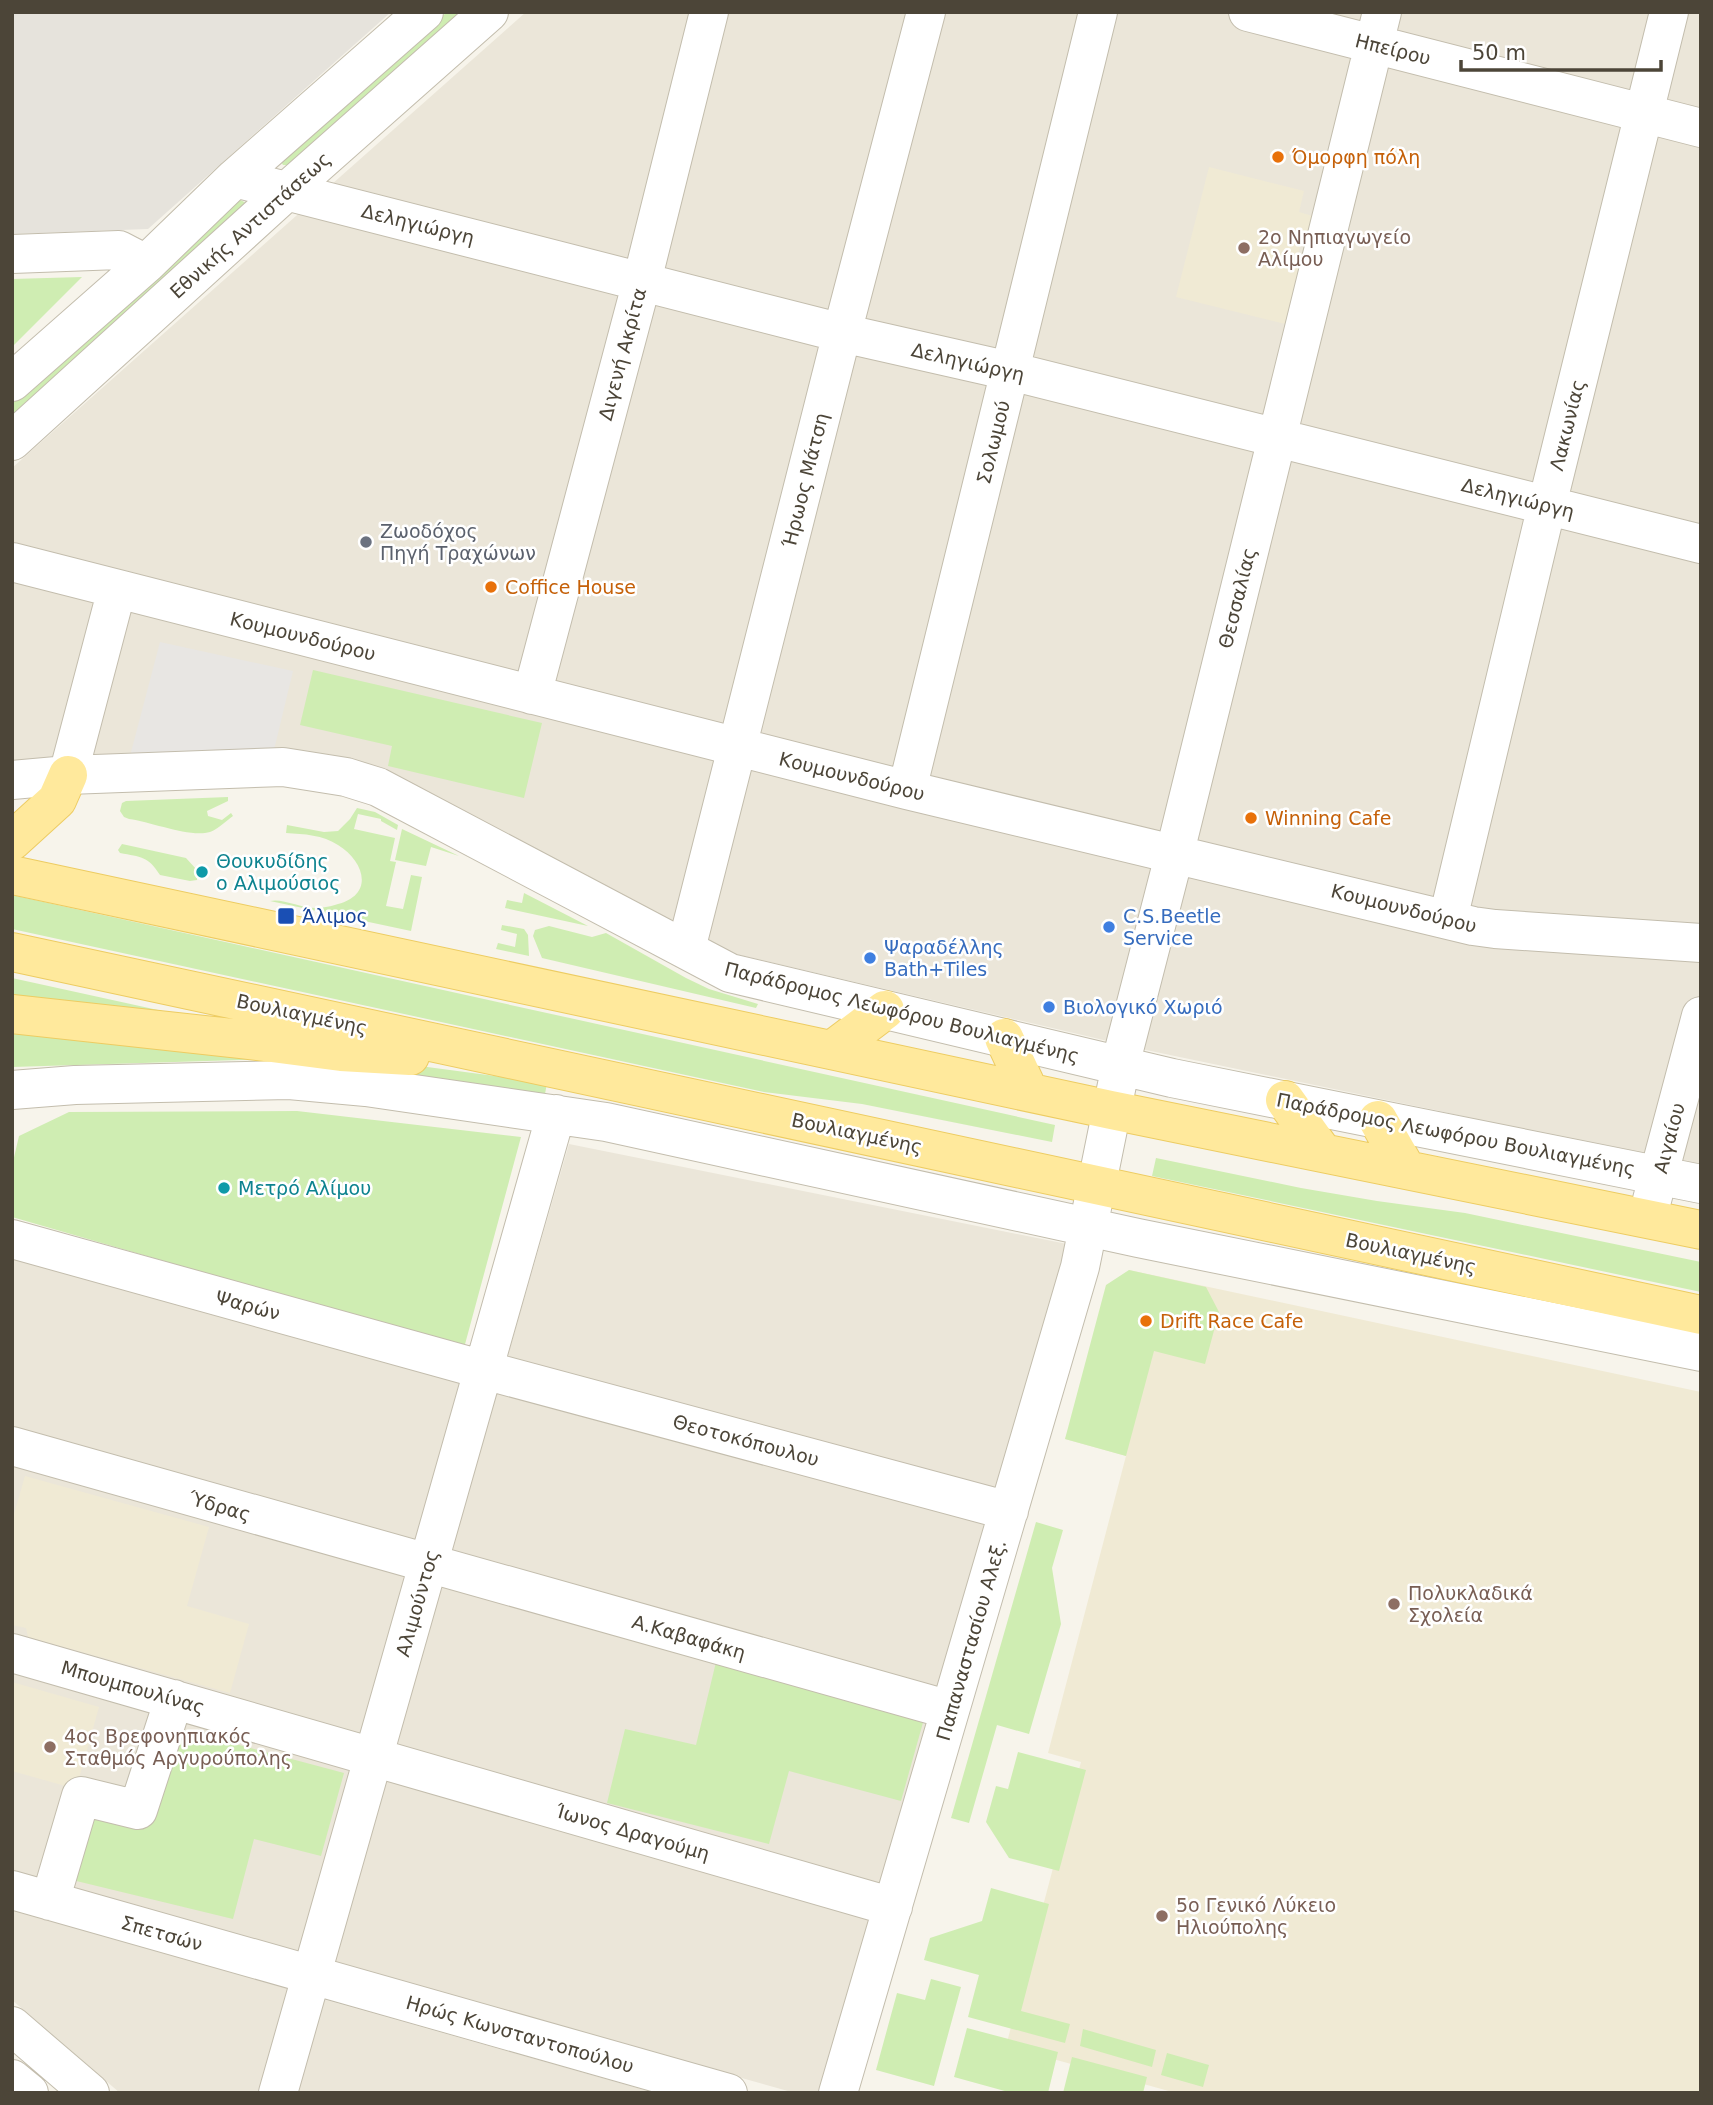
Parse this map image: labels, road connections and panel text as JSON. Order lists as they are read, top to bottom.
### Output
{
  "streets": {
    "main road": ["Βουλιαγμένης"],
    "street": [
      "Ηπείρου",
      "Δεληγιώργη",
      "Εθνικής Αντιστάσεως",
      "Διγενή Ακρίτα",
      "Λακωνίας",
      "Σολωμού",
      "Ήρωος Μάτση",
      "Θεσσαλίας",
      "Κουμουνδούρου",
      "Παράδρομος Λεωφόρου Βουλιαγμένης",
      "Αιγαίου",
      "Ψαρών",
      "Θεοτοκόπουλου",
      "Ύδρας",
      "Αλιμούντος",
      "Α.Καβαφάκη",
      "Παπαναστασίου Αλεξ.",
      "Μπουμπουλίνας",
      "Ίωνος Δραγούμη",
      "Σπετσών",
      "Ηρώς Κωνσταντοπούλου"
    ]
  },
  "crossings": [
    ["Ηπείρου", "Λακωνίας"],
    ["Ηπείρου", "Θεσσαλίας"],
    ["Δεληγιώργη", "Εθνικής Αντιστάσεως"],
    ["Δεληγιώργη", "Διγενή Ακρίτα"],
    ["Δεληγιώργη", "Λακωνίας"],
    ["Δεληγιώργη", "Σολωμού"],
    ["Δεληγιώργη", "Ήρωος Μάτση"],
    ["Δεληγιώργη", "Θεσσαλίας"],
    ["Διγενή Ακρίτα", "Κουμουνδούρου"],
    ["Λακωνίας", "Κουμουνδούρου"],
    ["Σολωμού", "Κουμουνδούρου"],
    ["Ήρωος Μάτση", "Κουμουνδούρου"],
    ["Ήρωος Μάτση", "Παράδρομος Λεωφόρου Βουλιαγμένης"],
    ["Θεσσαλίας", "Κουμουνδούρου"],
    ["Θεσσαλίας", "Παράδρομος Λεωφόρου Βουλιαγμένης"],
    ["Θεσσαλίας", "Βουλιαγμένης"],
    ["Θεσσαλίας", "Παπαναστασίου Αλεξ."],
    ["Παράδρομος Λεωφόρου Βουλιαγμένης", "Αιγαίου"],
    ["Βουλιαγμένης", "Παπαναστασίου Αλεξ."],
    ["Ψαρών", "Θεοτοκόπουλου"],
    ["Ψαρών", "Αλιμούντος"],
    ["Θεοτοκόπουλου", "Αλιμούντος"],
    ["Θεοτοκόπουλου", "Παπαναστασίου Αλεξ."],
    ["Ύδρας", "Αλιμούντος"],
    ["Ύδρας", "Α.Καβαφάκη"],
    ["Αλιμούντος", "Α.Καβαφάκη"],
    ["Αλιμούντος", "Μπουμπουλίνας"],
    ["Αλιμούντος", "Ίωνος Δραγούμη"],
    ["Αλιμούντος", "Σπετσών"],
    ["Αλιμούντος", "Ηρώς Κωνσταντοπούλου"],
    ["Α.Καβαφάκη", "Παπαναστασίου Αλεξ."],
    ["Παπαναστασίου Αλεξ.", "Ίωνος Δραγούμη"],
    ["Μπουμπουλίνας", "Ίωνος Δραγούμη"],
    ["Σπετσών", "Ηρώς Κωνσταντοπούλου"]
  ],
  "places": {
    "other": [
      "Όμορφη πόλη",
      "2ο Νηπιαγωγείο Αλίμου",
      "Ζωοδόχος Πηγή Τραχώνων",
      "Coffice House",
      "Winning Cafe",
      "Θουκυδίδης ο Αλιμούσιος",
      "C.S.Beetle Service",
      "Ψαραδέλλης Bath+Tiles",
      "Βιολογικό Χωριό",
      "Μετρό Αλίμου",
      "Drift Race Cafe",
      "Πολυκλαδικά Σχολεία",
      "4ος Βρεφονηπιακός Σταθμός Αργυρούπολης",
      "5ο Γενικό Λύκειο Ηλιούπολης"
    ],
    "transit": ["Άλιμος"]
  },
  "scale_bar": "50 m"
}
